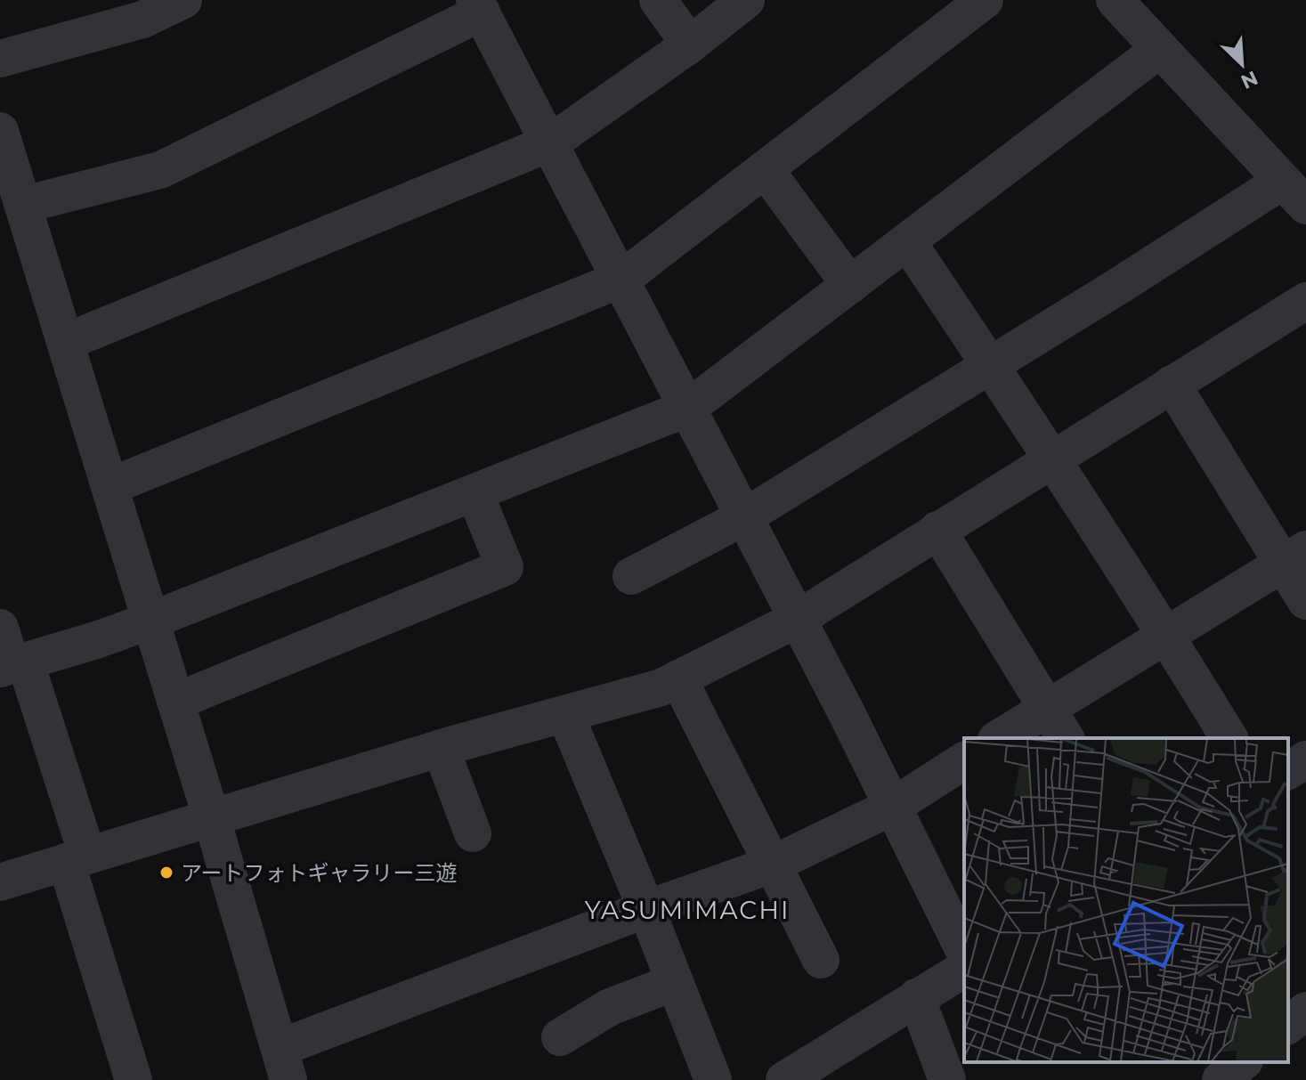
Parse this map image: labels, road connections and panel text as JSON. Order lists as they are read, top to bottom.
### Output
{
  "districts": ["YASUMIMACHI"],
  "places": ["アートフォトギャラリー三遊"],
  "north": "bottom right"
}
